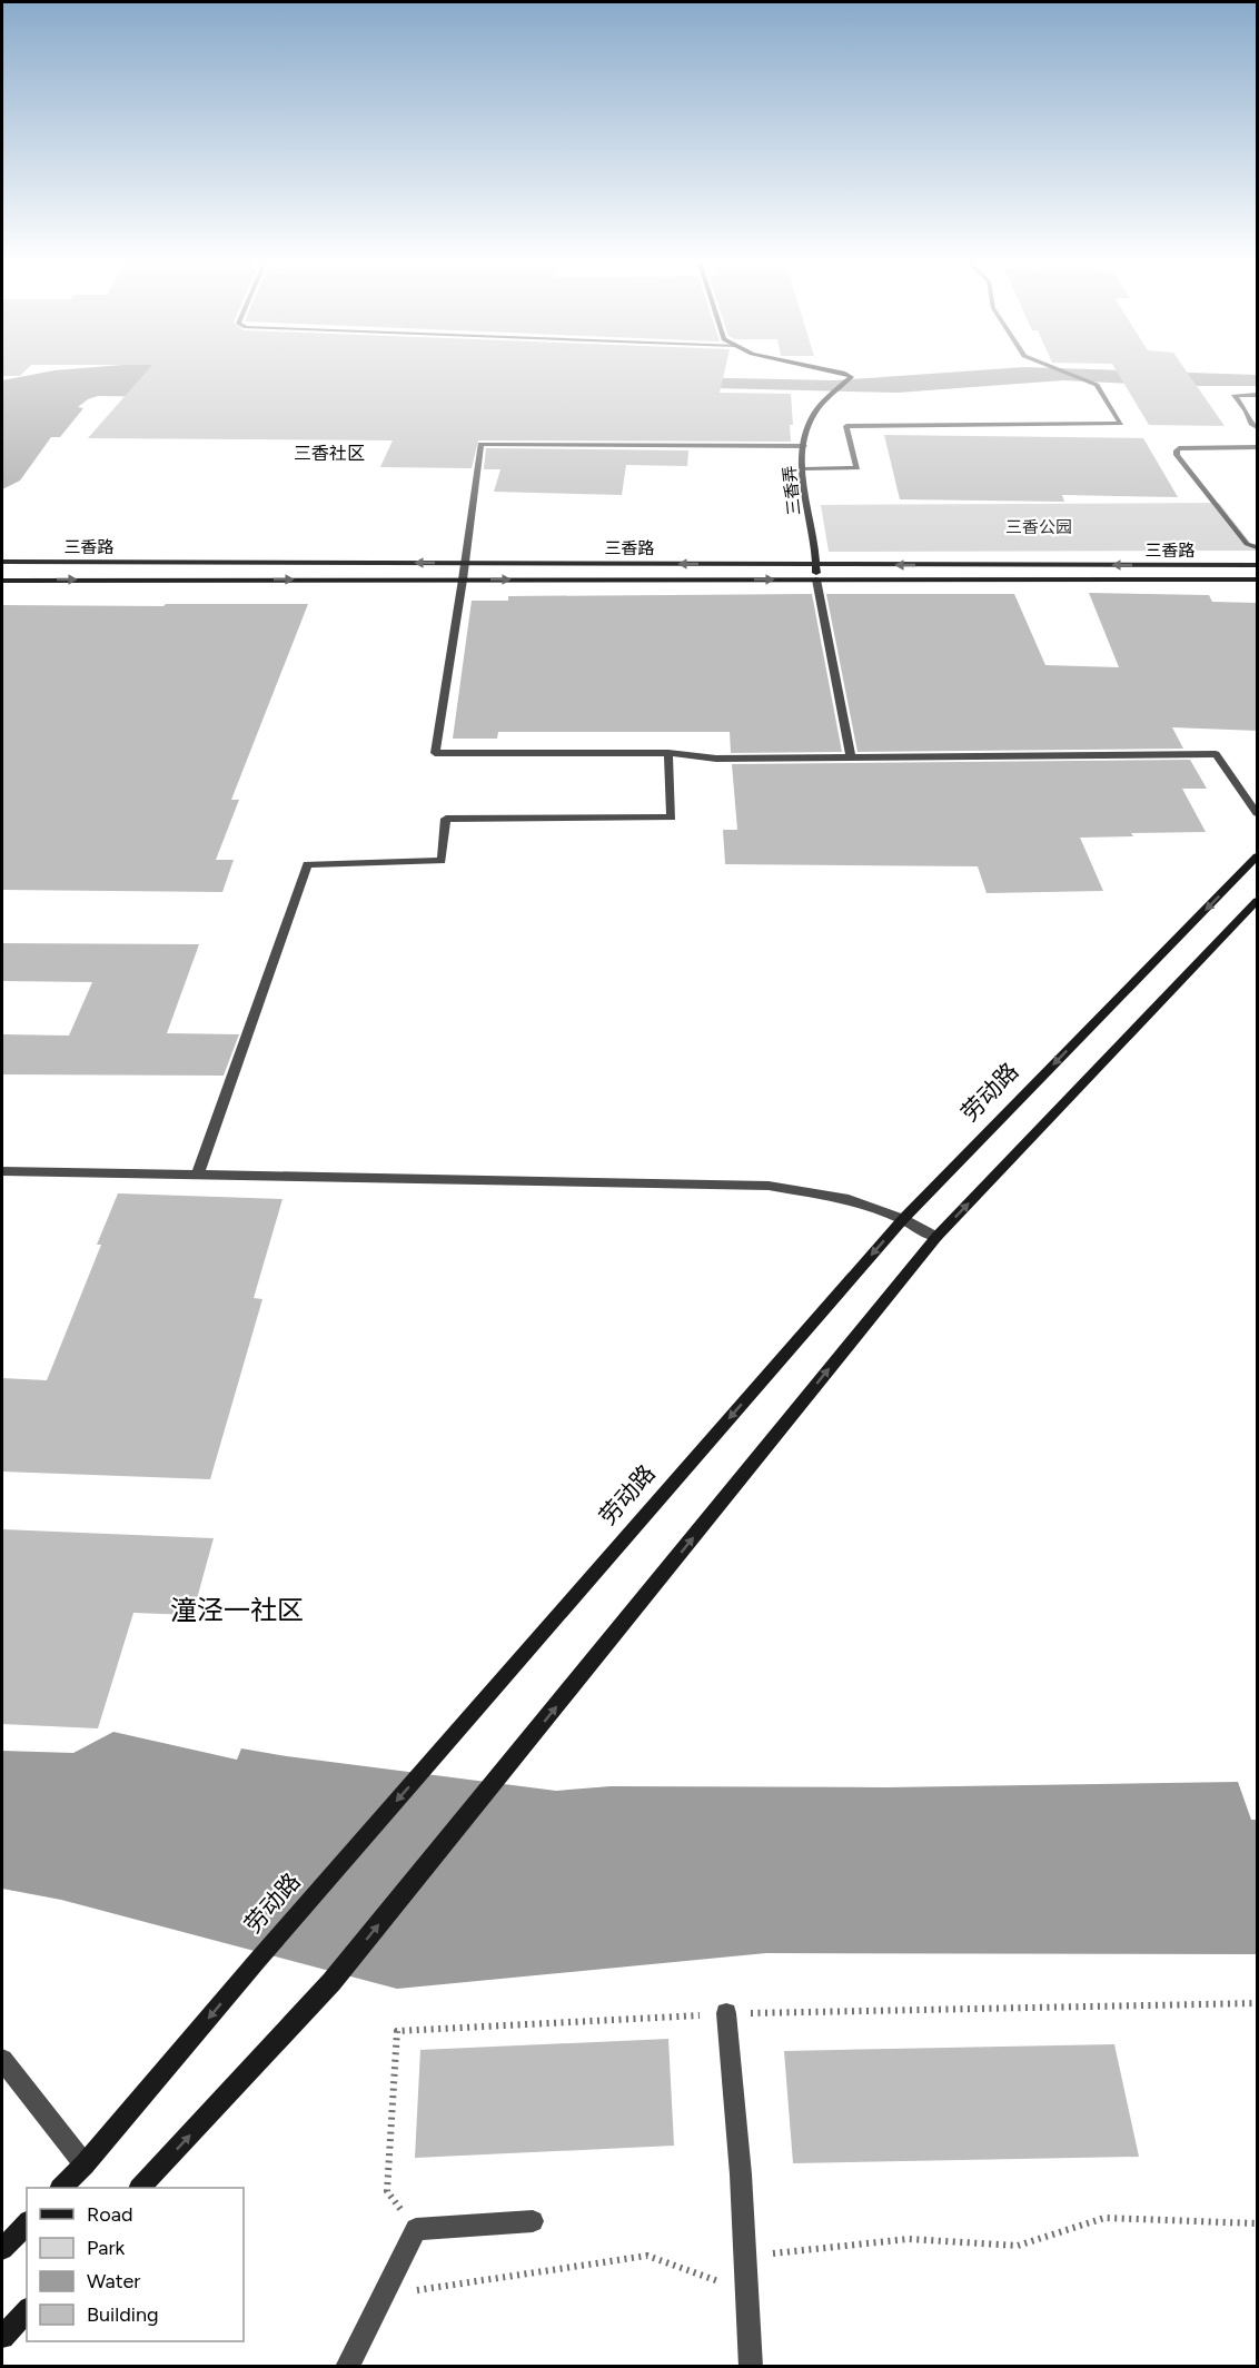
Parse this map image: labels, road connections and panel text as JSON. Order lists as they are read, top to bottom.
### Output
{
  "streets": {
    "main road": ["三香弄", "三香路", "劳动路"]
  },
  "crossings": [
    ["三香弄", "三香路"]
  ],
  "districts": ["三香社区", "潼泾一社区"],
  "parks": ["三香公园"],
  "legend": [
    "Road",
    "Park",
    "Water",
    "Building"
  ]
}
